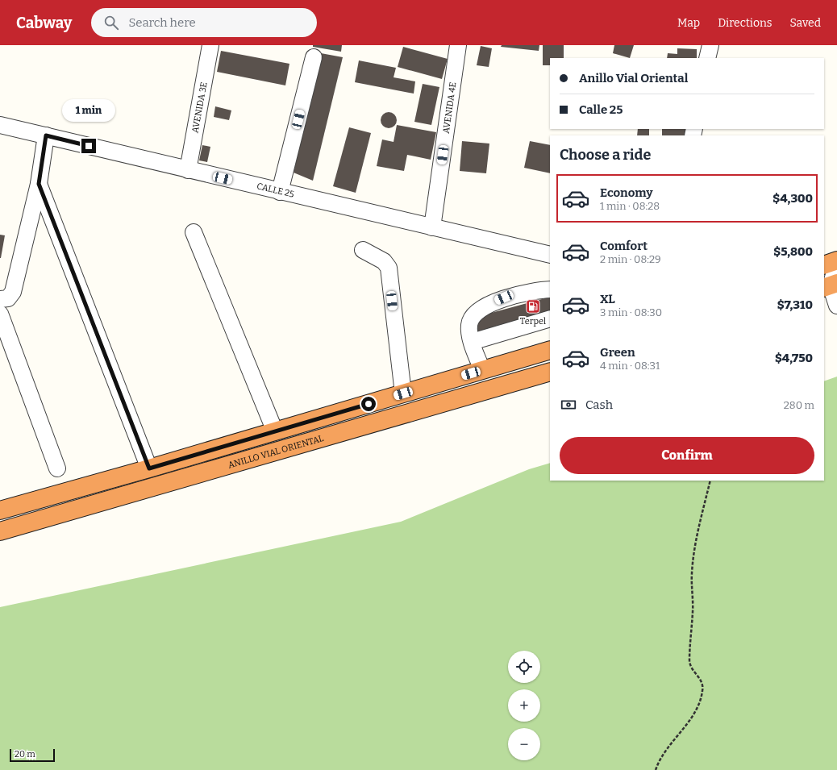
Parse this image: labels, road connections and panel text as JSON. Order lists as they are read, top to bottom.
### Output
{
  "streets": {
    "highway": ["ANILLO VIAL ORIENTAL"],
    "street": ["AVENIDA 3E", "AVENIDA 4E", "CALLE 25"]
  },
  "crossings": [
    ["AVENIDA 3E", "CALLE 25"],
    ["AVENIDA 4E", "CALLE 25"]
  ],
  "places": {
    "fuel station": ["Terpel"]
  },
  "scale_bar": "20 m",
  "page": {
    "header": "Cabway",
    "search": "Search here",
    "nav": ["Map", "Directions", "Saved"],
    "banner": ["Anillo Vial Oriental", "Calle 25"],
    "bubble": "1 min",
    "heading": "Choose a ride",
    "list": [
      {
        "name": "Economy",
        "note": "1 min · 08:28",
        "value": "$4,300"
      },
      {
        "name": "Comfort",
        "note": "2 min · 08:29",
        "value": "$5,800"
      },
      {
        "name": "XL",
        "note": "3 min · 08:30",
        "value": "$7,310"
      },
      {
        "name": "Green",
        "note": "4 min · 08:31",
        "value": "$4,750"
      }
    ],
    "pay": ["Cash", "280 m"],
    "buttons": "Confirm",
    "map_buttons": ["+", "−"],
    "scale": "20 m"
  }
}
